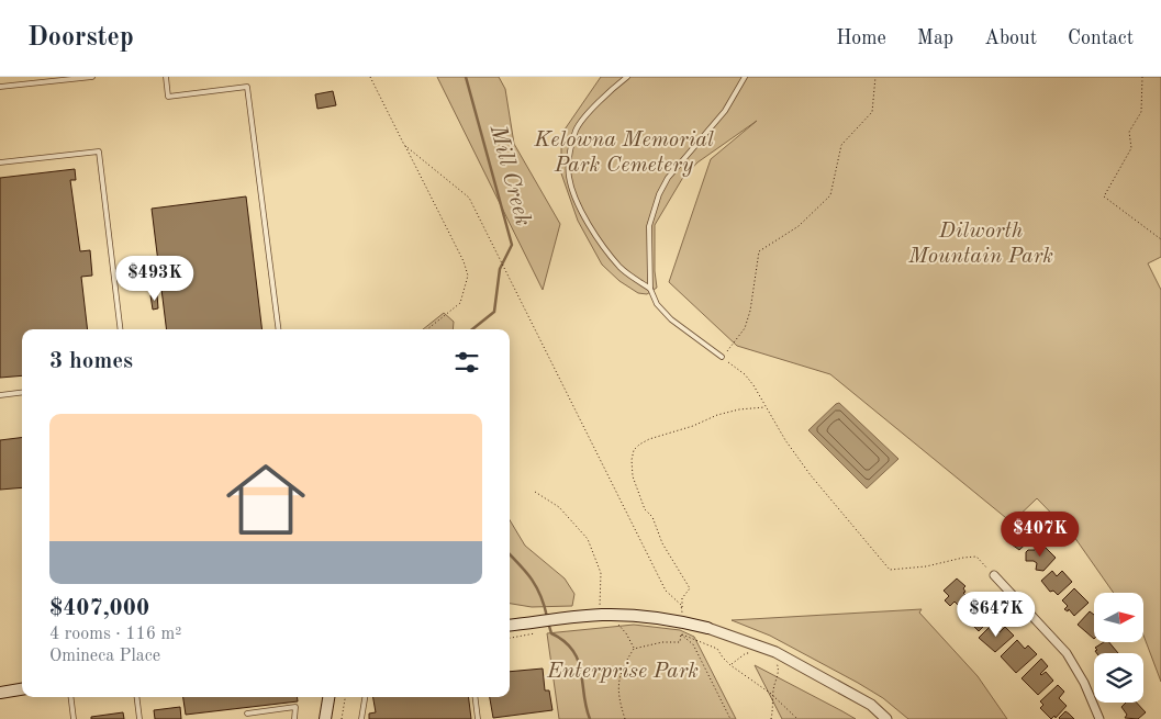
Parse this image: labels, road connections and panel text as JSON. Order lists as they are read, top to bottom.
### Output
{
  "water": ["Mill Creek"],
  "parks": ["Kelowna Memorial Park Cemetery", "Dilworth Mountain Park", "Enterprise Park"],
  "north": "right",
  "page": {
    "header": "Doorstep",
    "nav": [
      "Home",
      "Map",
      "About",
      "Contact"
    ],
    "price": ["$493K", "$407K", "$647K"],
    "heading": "3 homes",
    "list": [
      {
        "name": "$407,000",
        "note": "4 rooms · 116 m² · Omineca Place"
      }
    ]
  }
}
